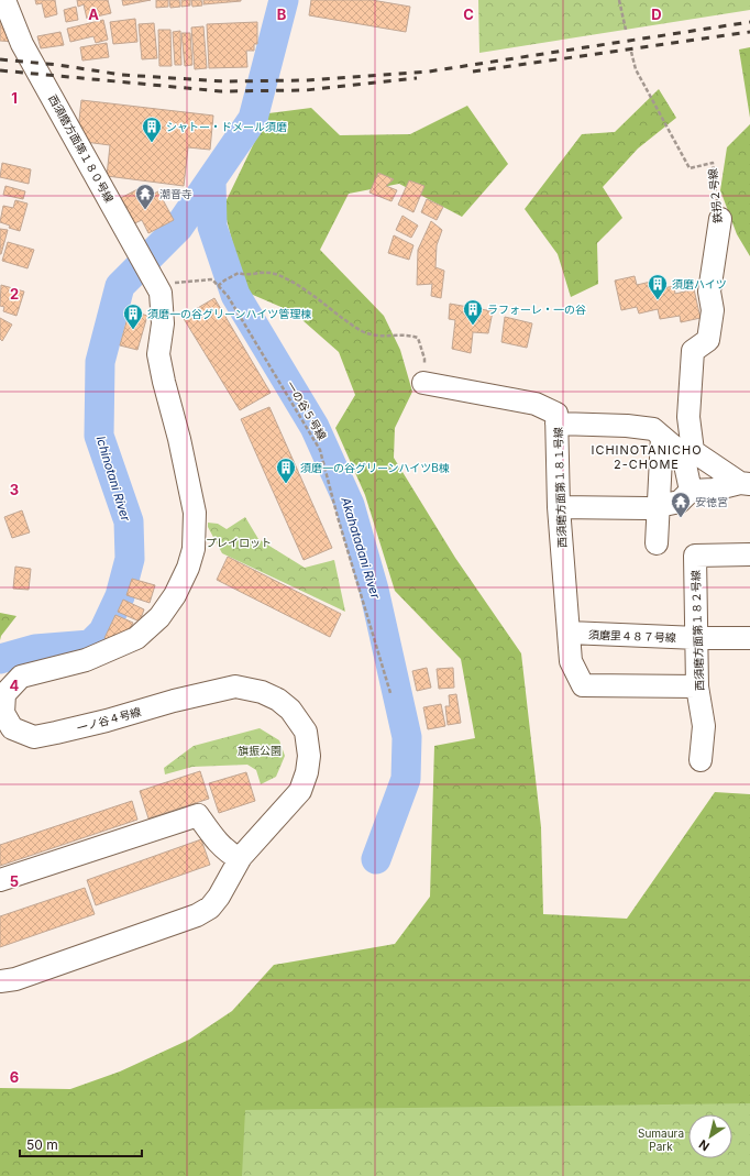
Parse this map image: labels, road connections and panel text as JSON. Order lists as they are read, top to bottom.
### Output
{
  "streets": {
    "street": [
      "西須磨方面第１８０号線",
      "鉄拐２号線",
      "西須磨方面第１８１号線",
      "西須磨方面第１８２号線",
      "須磨里４８７号線",
      "一ノ谷４号線"
    ],
    "path": ["一の谷５号線"]
  },
  "crossings": [
    ["西須磨方面第１８０号線", "一ノ谷４号線"],
    ["西須磨方面第１８１号線", "西須磨方面第１８２号線"],
    ["西須磨方面第１８１号線", "須磨里４８７号線"],
    ["西須磨方面第１８２号線", "須磨里４８７号線"]
  ],
  "districts": ["ICHINOTANICHO 2-CHOME"],
  "water": ["Ichinotani River", "Akahatadani River"],
  "parks": ["プレイロット", "旗振公園", "Sumaura Park"],
  "places": {
    "building": [
      "シャトー・ドメール須磨",
      "須磨ハイツ",
      "ラフォーレ・一の谷",
      "須磨一の谷グリーンハイツ管理棟",
      "須磨一の谷グリーンハイツB棟"
    ],
    "temple": ["潮音寺", "安徳宮"]
  },
  "scale_bar": "50 m",
  "north": "bottom left",
  "grid": {
    "columns": [
      "A",
      "B",
      "C",
      "D"
    ],
    "rows": [
      "1",
      "2",
      "3",
      "4",
      "5",
      "6"
    ]
  }
}
